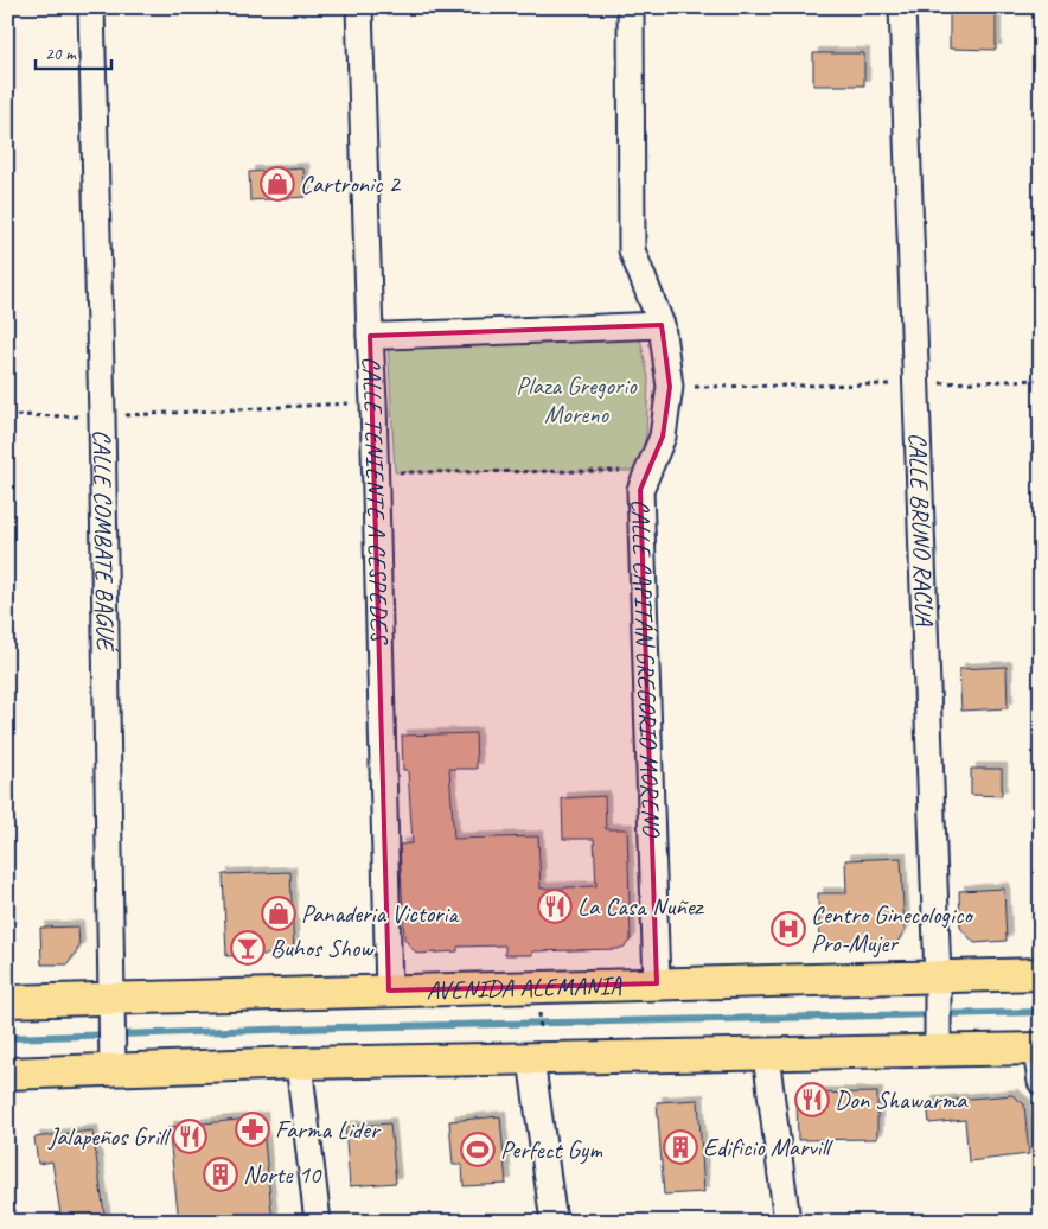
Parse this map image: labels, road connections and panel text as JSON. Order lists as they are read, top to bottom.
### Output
{
  "streets": {
    "main road": ["AVENIDA ALEMANIA"],
    "street": [
      "CALLE TENIENTE A CESPEDES",
      "CALLE BRUNO RACUA",
      "CALLE COMBATE BAGUÉ",
      "CALLE CAPITÁN GREGORIO MORENO"
    ]
  },
  "crossings": [
    ["CALLE TENIENTE A CESPEDES", "AVENIDA ALEMANIA"],
    ["CALLE BRUNO RACUA", "AVENIDA ALEMANIA"],
    ["CALLE COMBATE BAGUÉ", "AVENIDA ALEMANIA"],
    ["CALLE CAPITÁN GREGORIO MORENO", "AVENIDA ALEMANIA"]
  ],
  "parks": ["Plaza Gregorio Moreno"],
  "places": {
    "shop": ["Cartronic 2", "Panaderia Victoria"],
    "restaurant": ["La Casa Nuñez", "Don Shawarma", "Jalapeños Grill"],
    "hospital": ["Centro Ginecologico Pro-Mujer"],
    "bar": ["Buhos Show"],
    "pharmacy": ["Farma Lider"],
    "building": ["Edificio Marvill", "Norte 10"],
    "sports": ["Perfect Gym"]
  },
  "scale_bar": "20 m"
}
